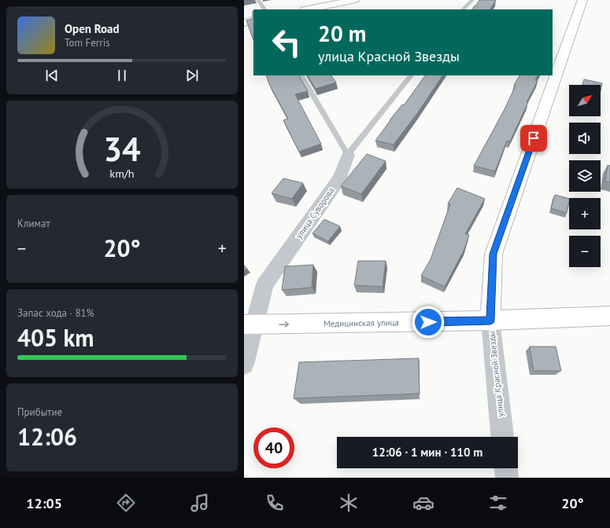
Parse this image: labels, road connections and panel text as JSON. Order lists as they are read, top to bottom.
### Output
{
  "streets": {
    "street": ["улица Суворова", "Медицинская улица", "улица Красной Звезды"]
  },
  "crossings": [
    ["улица Суворова", "Медицинская улица"],
    ["Медицинская улица", "улица Красной Звезды"]
  ],
  "one_way": ["Медицинская улица"],
  "north": "top right",
  "page": {
    "turn": ["20 m", "улица Красной Звезды"],
    "song": ["Open Road", "Tom Ferris"],
    "map_buttons": ["+", "−"],
    "tile": [
      "Климат",
      ["Запас хода · 81%", "405 km"],
      ["Прибытие", "12:06"]
    ],
    "heat": ["−", "20°", "+"],
    "limit": "40",
    "trip": "12:06 · 1 мин · 110 m",
    "tabs": ["12:05", "20°"],
    "gauge": ["34", "km/h"]
  }
}
